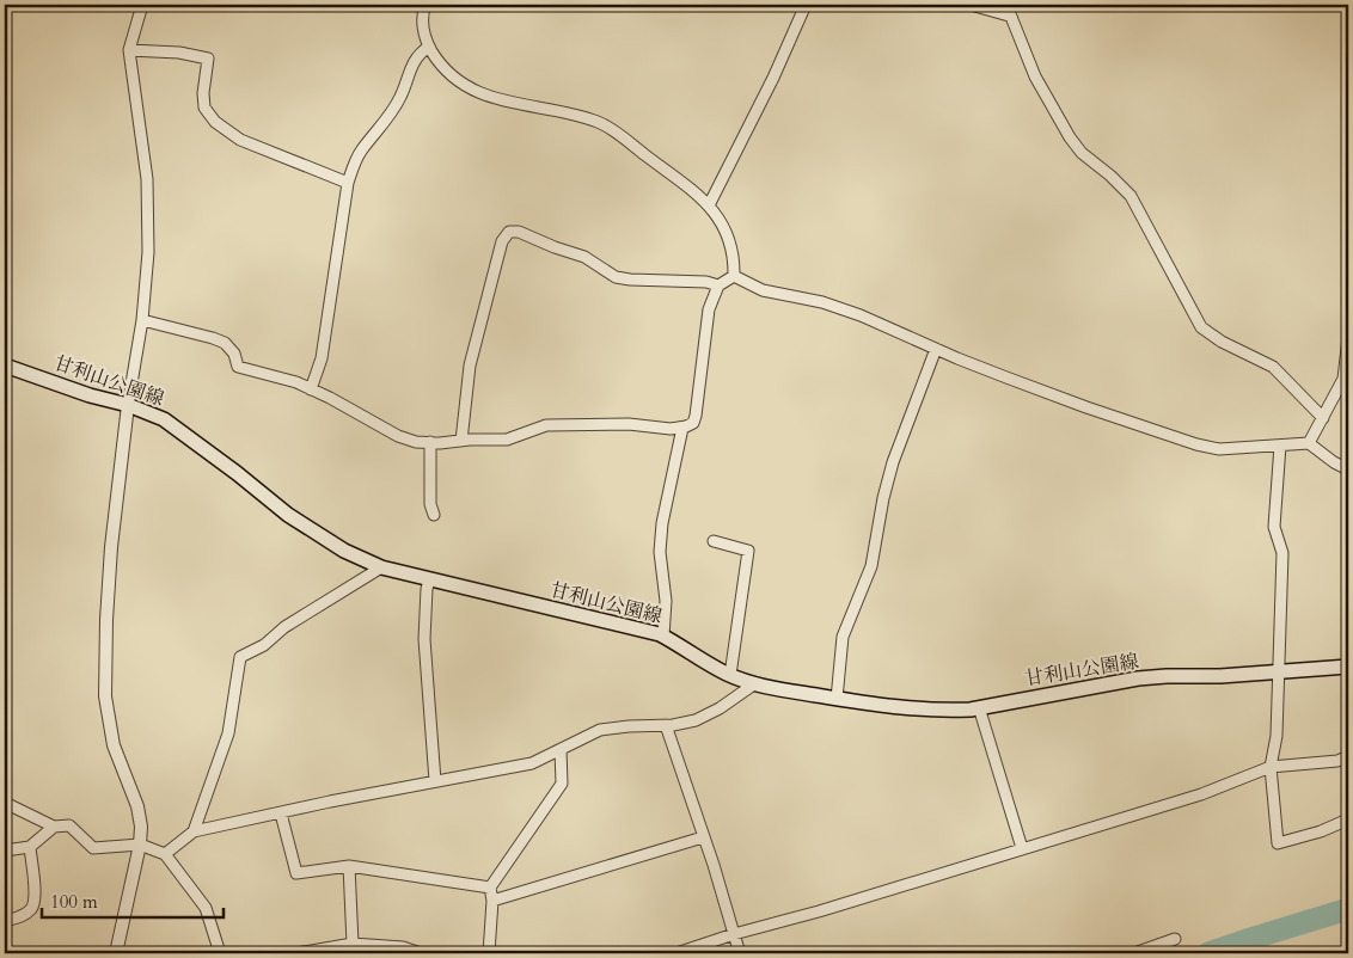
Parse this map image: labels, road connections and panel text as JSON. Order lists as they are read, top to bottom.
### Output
{
  "streets": {
    "main road": ["甘利山公園線"]
  },
  "scale_bar": "100 m"
}
